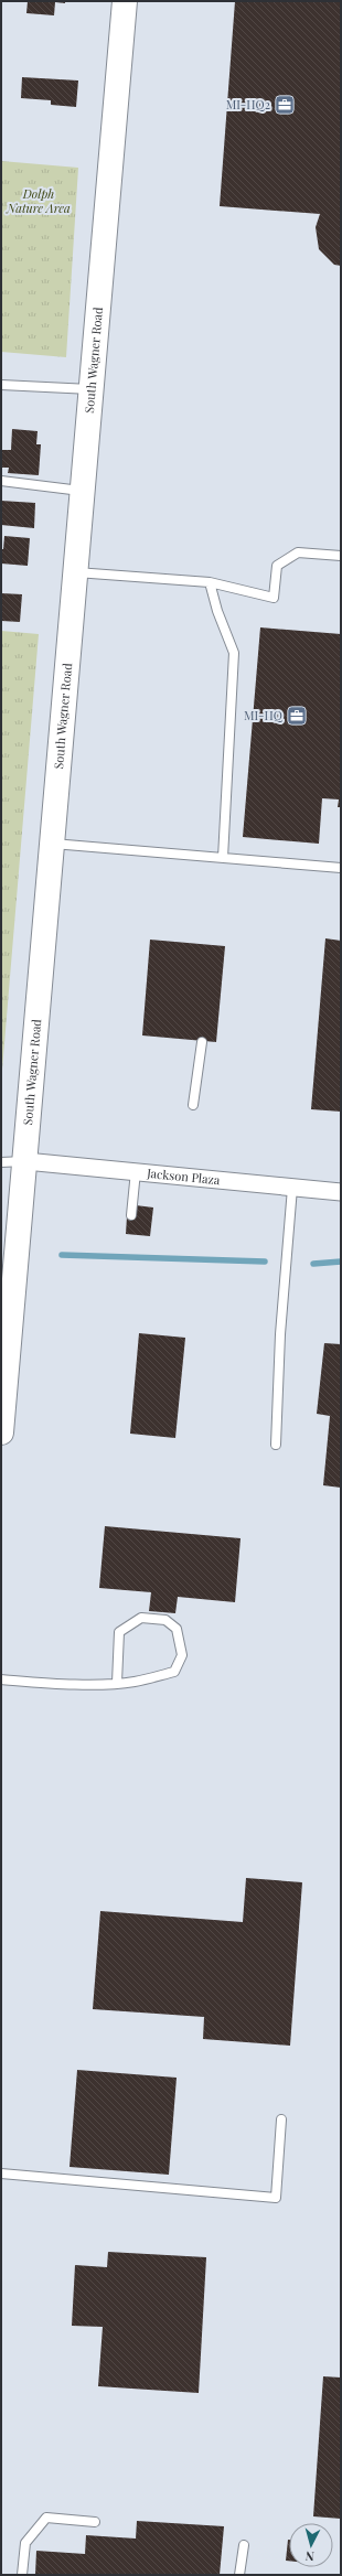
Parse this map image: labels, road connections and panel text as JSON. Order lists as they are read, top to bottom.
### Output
{
  "streets": {
    "main road": ["South Wagner Road"],
    "street": ["Jackson Plaza"]
  },
  "crossings": [
    ["South Wagner Road", "Jackson Plaza"]
  ],
  "parks": ["Dolph Nature Area"],
  "places": {
    "office": ["MI-HQ2", "MI-HQ"]
  },
  "north": "bottom"
}
